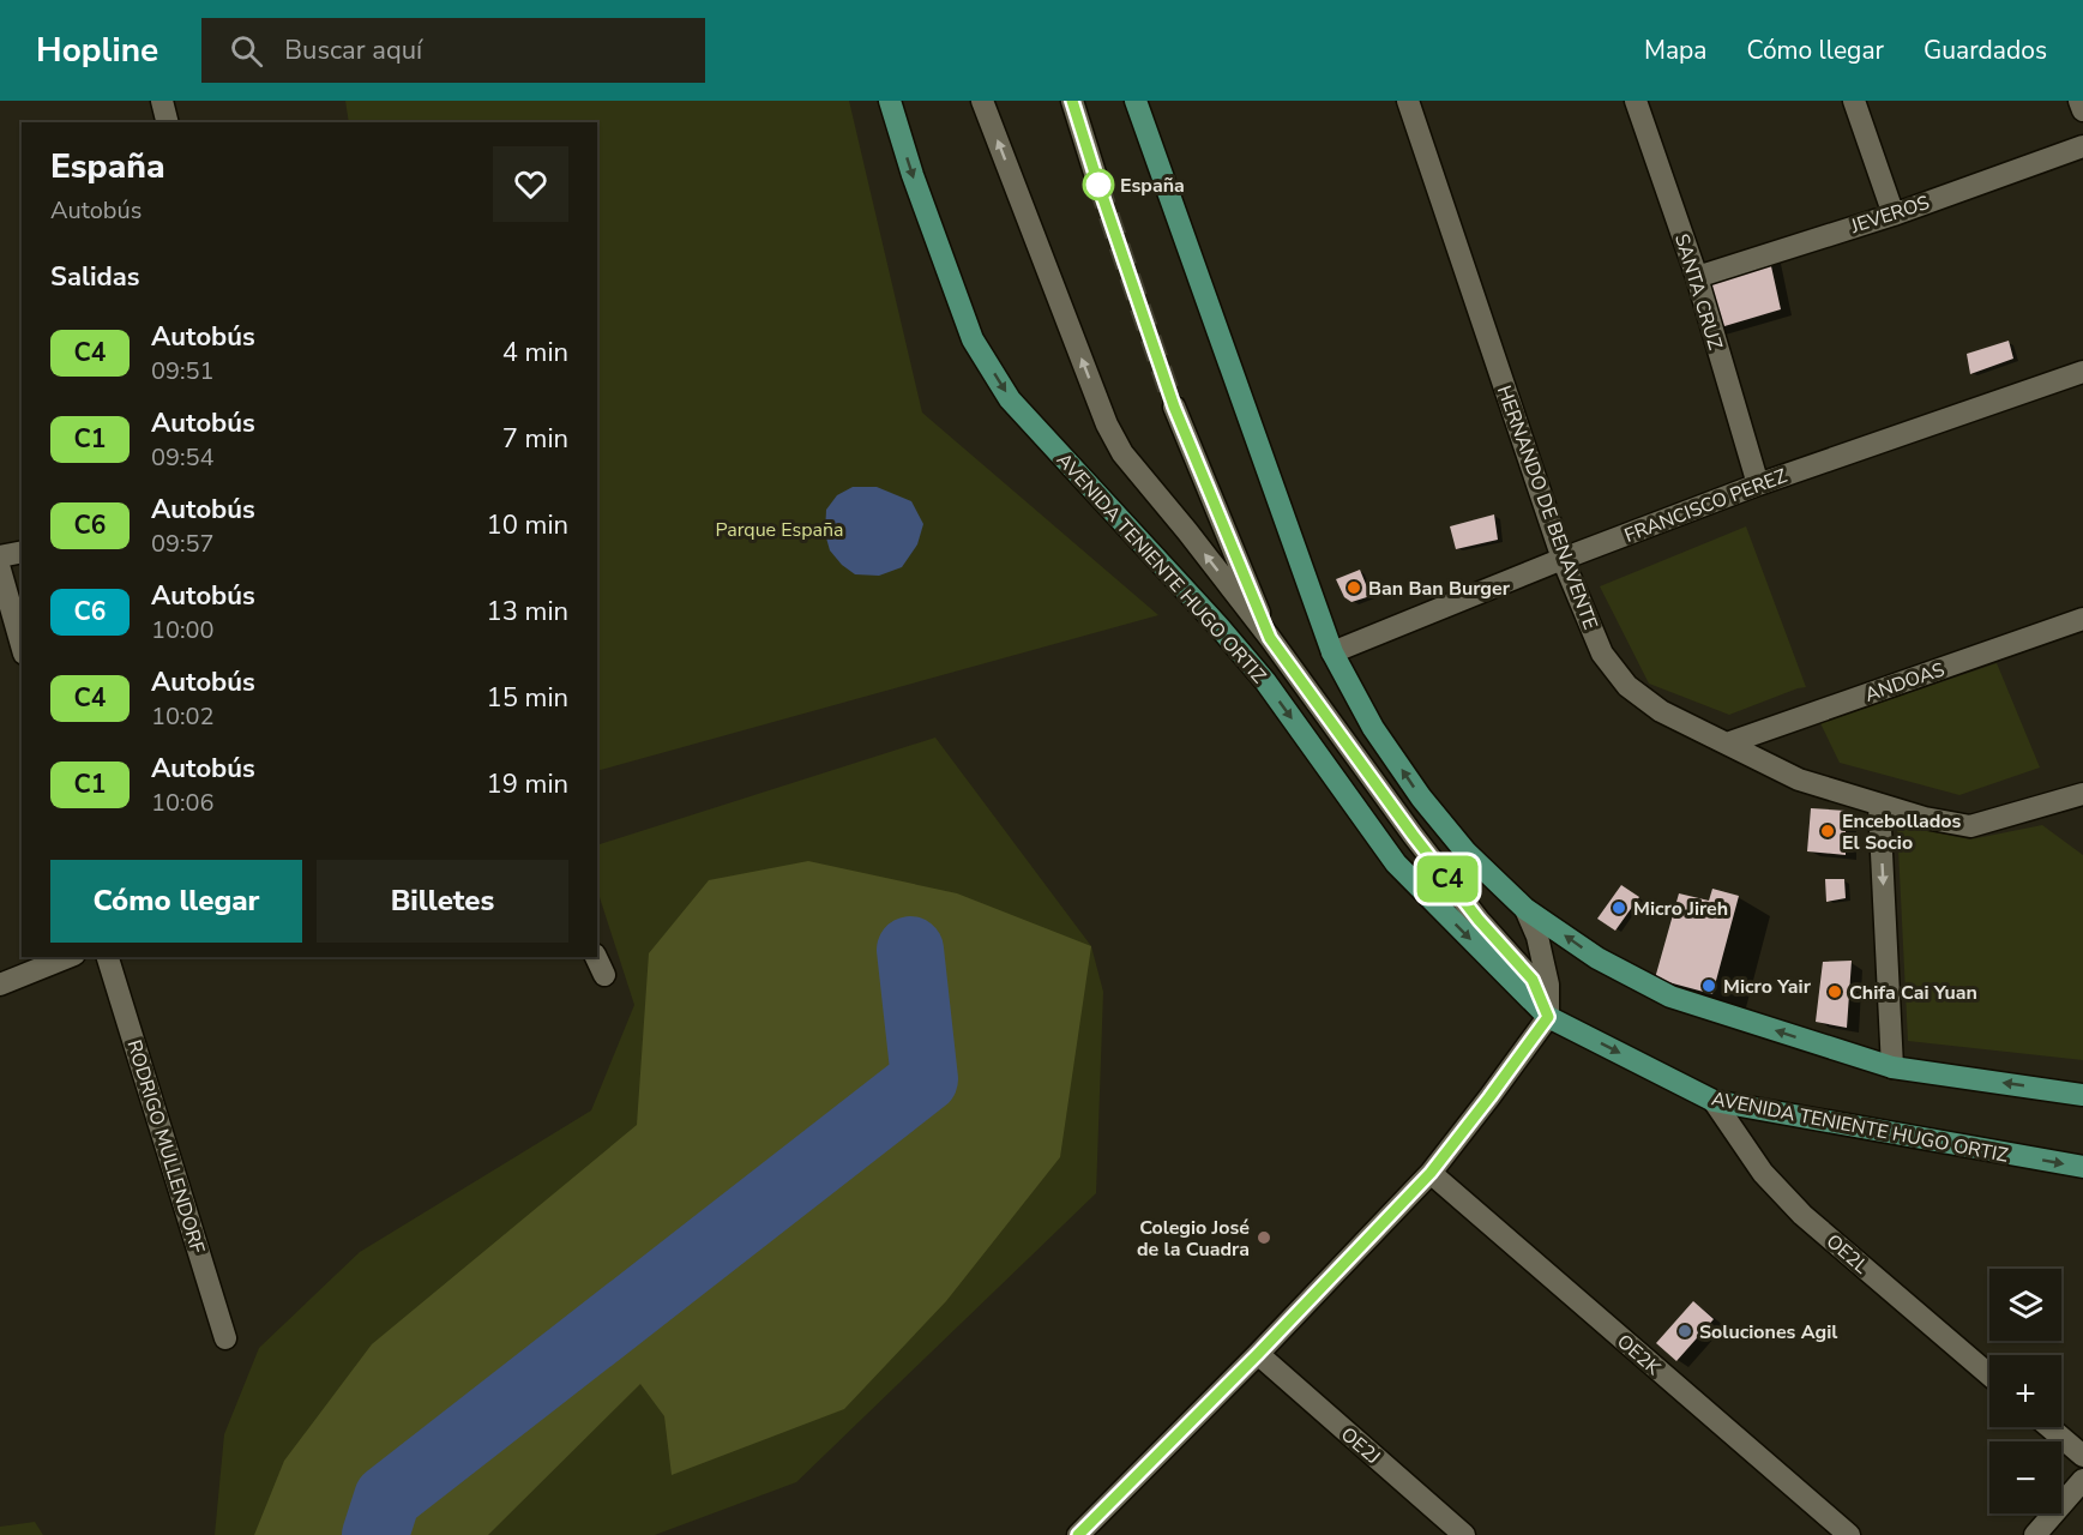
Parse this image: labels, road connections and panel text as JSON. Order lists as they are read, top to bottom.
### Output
{
  "streets": {
    "main road": ["AVENIDA TENIENTE HUGO ORTIZ"],
    "street": [
      "JEVEROS",
      "SANTA CRUZ",
      "FRANCISCO PEREZ",
      "HERNANDO DE BENAVENTE",
      "ANDOAS",
      "RODRIGO MULLENDORF",
      "OE2L",
      "OE2K",
      "OE2J"
    ]
  },
  "crossings": [
    ["JEVEROS", "SANTA CRUZ"],
    ["SANTA CRUZ", "FRANCISCO PEREZ"],
    ["FRANCISCO PEREZ", "HERNANDO DE BENAVENTE"],
    ["HERNANDO DE BENAVENTE", "ANDOAS"],
    ["AVENIDA TENIENTE HUGO ORTIZ", "OE2L"]
  ],
  "parks": ["Parque España"],
  "places": [
    "España",
    "Ban Ban Burger",
    "Encebollados El Socio",
    "Micro Jireh",
    "Micro Yair",
    "Chifa Cai Yuan",
    "Colegio José de la Cuadra",
    "Soluciones Agil"
  ],
  "lines": ["bus line C4"],
  "page": {
    "header": "Hopline",
    "search": "Buscar aquí",
    "nav": ["Mapa", "Cómo llegar", "Guardados"],
    "on_map": "C4",
    "heading": [
      ["España", "Autobús"],
      "Salidas"
    ],
    "list": [
      {
        "mark": "C4",
        "name": "Autobús",
        "note": "09:51",
        "value": "4 min"
      },
      {
        "mark": "C1",
        "name": "Autobús",
        "note": "09:54",
        "value": "7 min"
      },
      {
        "mark": "C6",
        "name": "Autobús",
        "note": "09:57",
        "value": "10 min"
      },
      {
        "mark": "C6",
        "name": "Autobús",
        "note": "10:00",
        "value": "13 min"
      },
      {
        "mark": "C4",
        "name": "Autobús",
        "note": "10:02",
        "value": "15 min"
      },
      {
        "mark": "C1",
        "name": "Autobús",
        "note": "10:06",
        "value": "19 min"
      }
    ],
    "buttons": ["Cómo llegar", "Billetes"],
    "map_buttons": ["+", "−"]
  }
}
